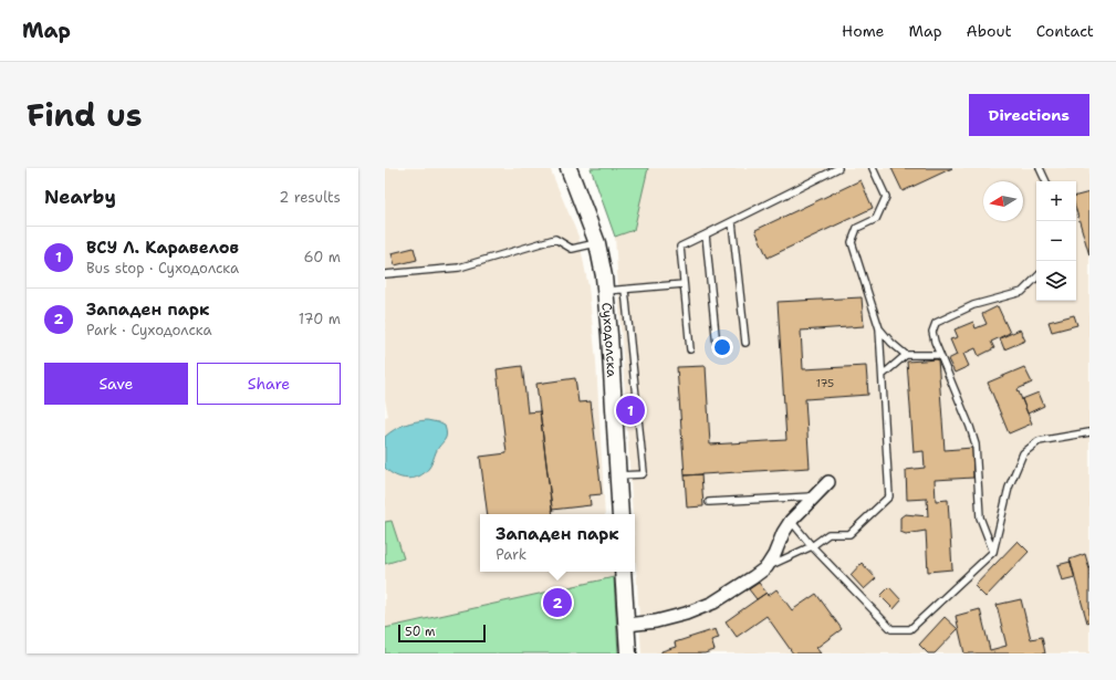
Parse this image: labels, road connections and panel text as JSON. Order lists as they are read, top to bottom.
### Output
{
  "streets": {
    "street": ["Суходолска"]
  },
  "house_numbers": ["175"],
  "scale_bar": "50 m",
  "north": "left",
  "page": {
    "header": "Map",
    "nav": [
      "Home",
      "Map",
      "About",
      "Contact"
    ],
    "title": "Find us",
    "buttons": [
      "Directions",
      ["Save", "Share"]
    ],
    "heading": ["Nearby", "2 results"],
    "map_buttons": ["+", "−"],
    "list": [
      {
        "mark": "1",
        "name": "ВСУ Л. Каравелов",
        "note": "Bus stop · Суходолска",
        "value": "60 m"
      },
      {
        "mark": "2",
        "name": "Западен парк",
        "note": "Park · Суходолска",
        "value": "170 m"
      }
    ],
    "pins": ["1", "2"],
    "popup": ["Западен парк", "Park"],
    "scale": "50 m"
  }
}
